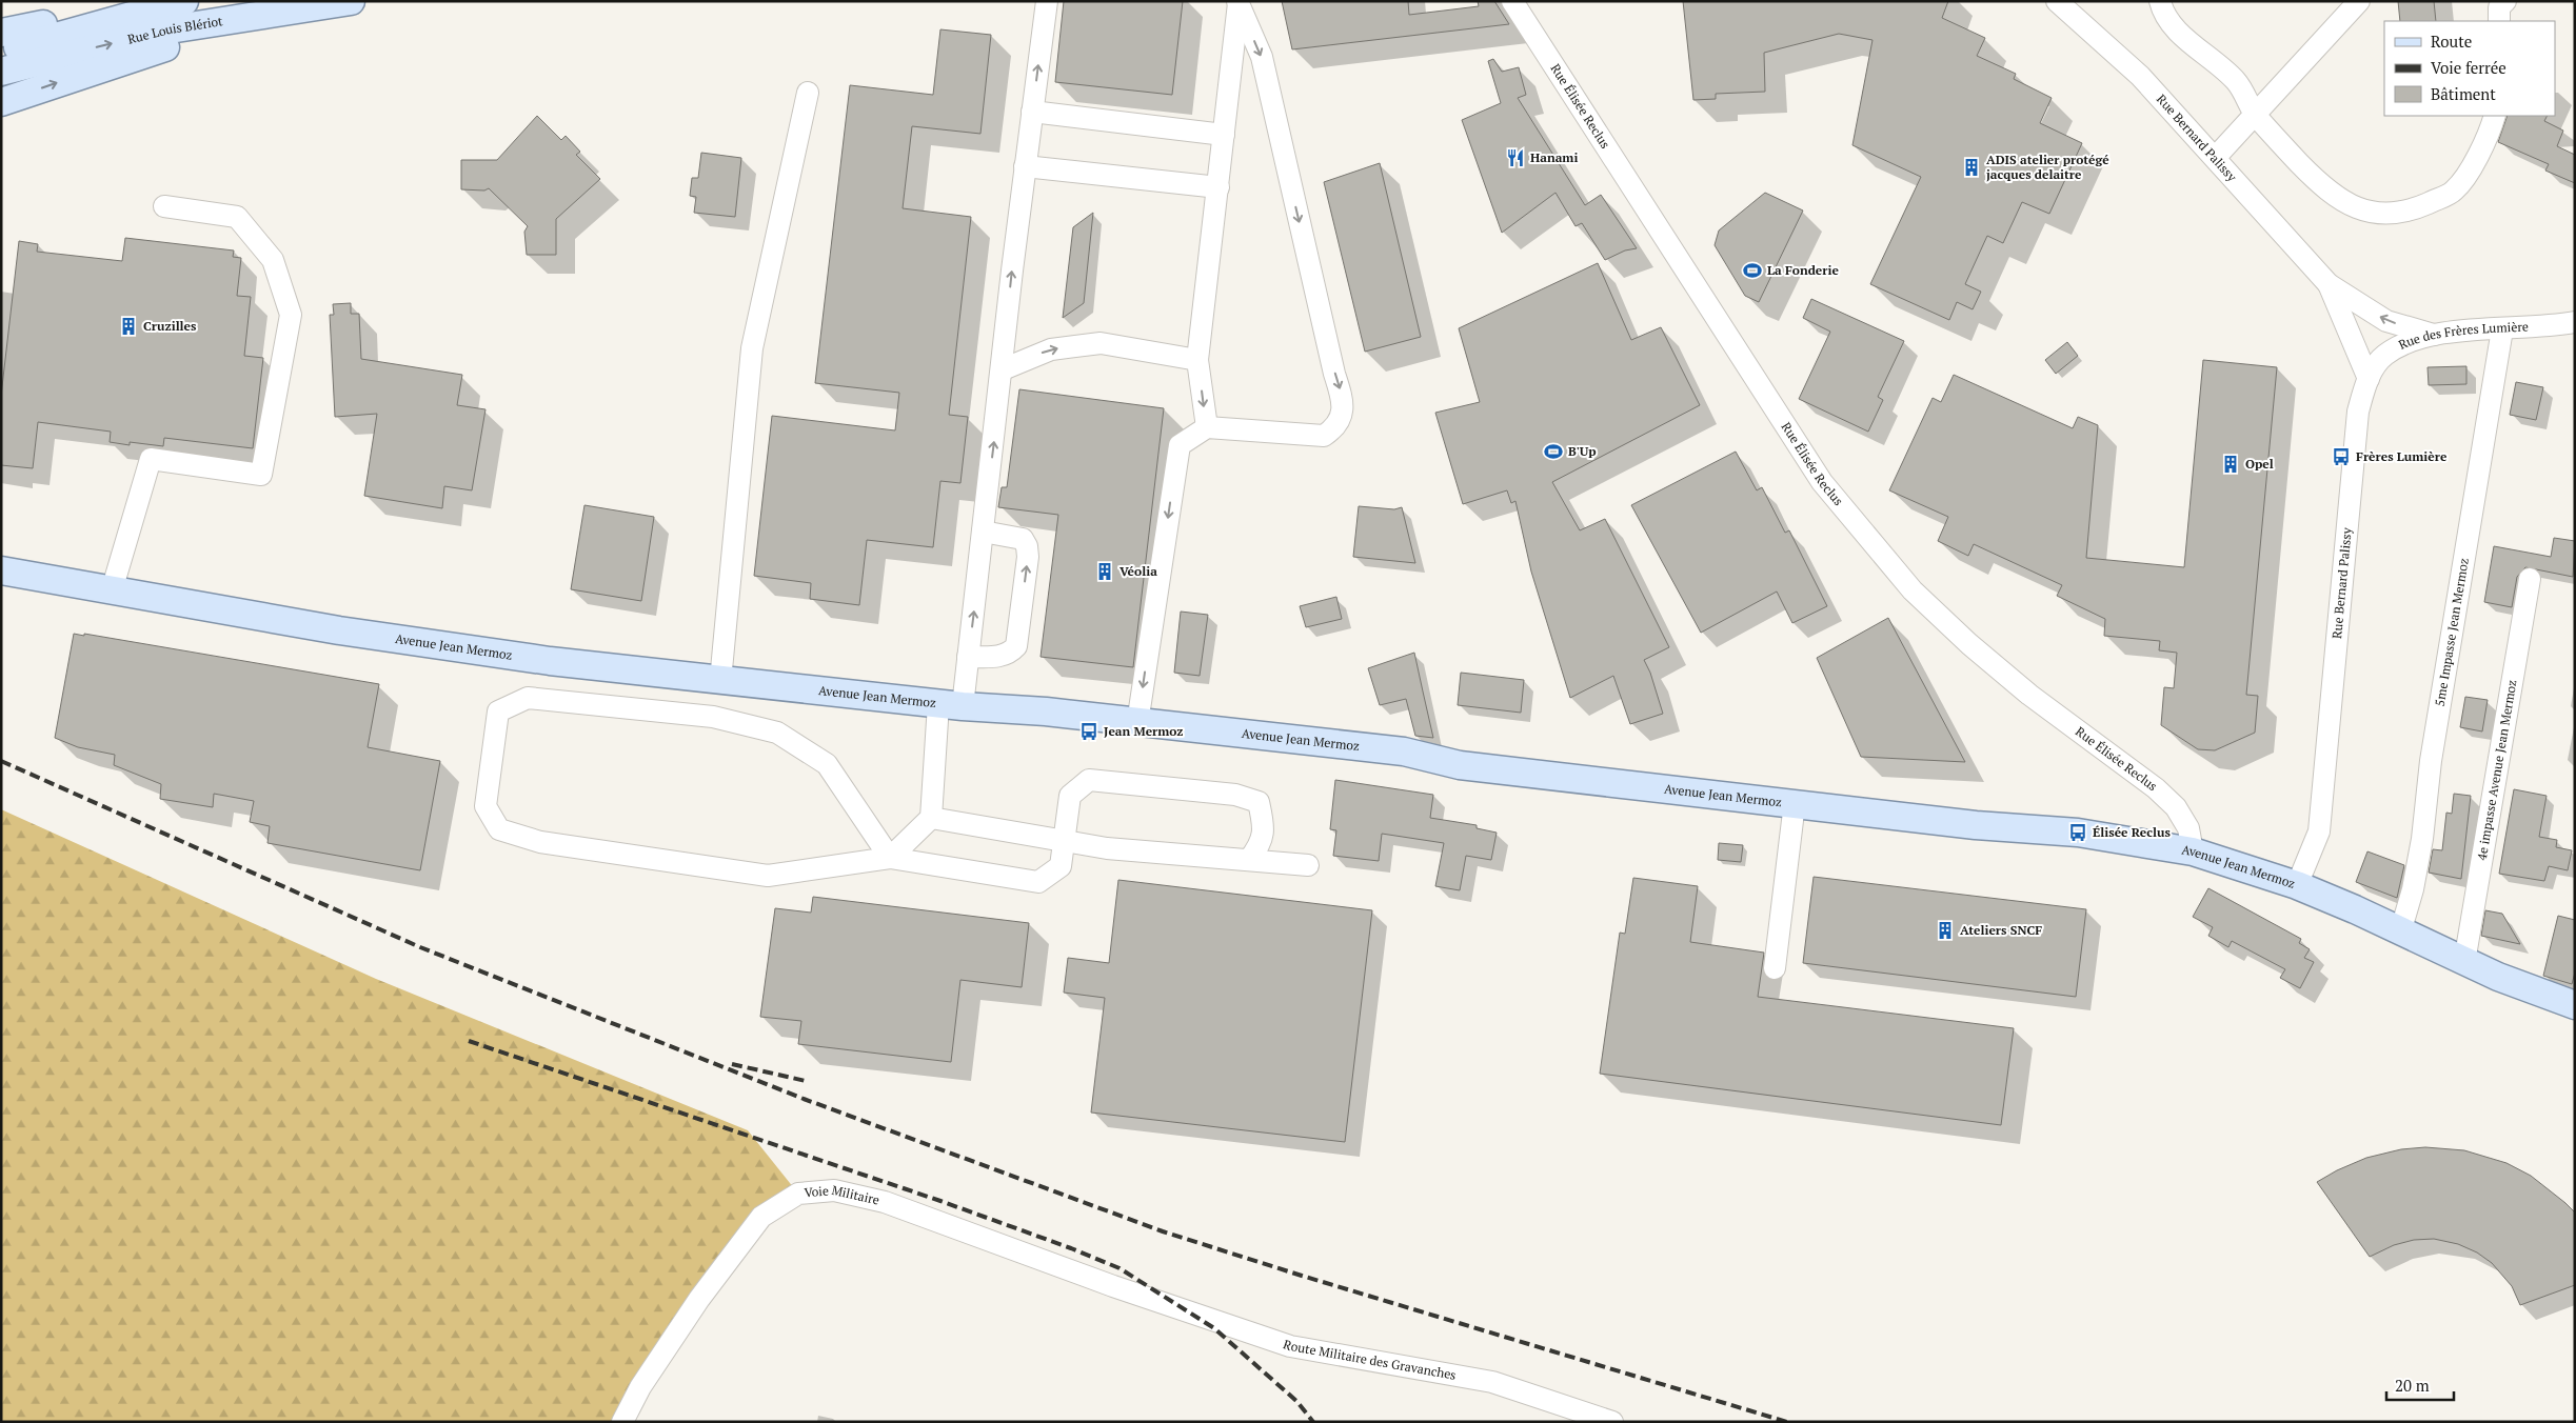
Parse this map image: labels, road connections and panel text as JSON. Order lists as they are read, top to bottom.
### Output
{
  "streets": {
    "main road": ["Rue Louis Blériot", "Avenue Jean Mermoz"],
    "street": [
      "Rue Élisée Reclus",
      "Rue Bernard Palissy",
      "Rue des Frères Lumière",
      "5me Impasse Jean Mermoz",
      "4e impasse Avenue Jean Mermoz",
      "Voie Militaire",
      "Route Militaire des Gravanches"
    ]
  },
  "crossings": [
    ["Rue Élisée Reclus", "Avenue Jean Mermoz"],
    ["Rue Bernard Palissy", "Rue des Frères Lumière"],
    ["Rue Bernard Palissy", "Avenue Jean Mermoz"],
    ["Rue des Frères Lumière", "5me Impasse Jean Mermoz"],
    ["5me Impasse Jean Mermoz", "Avenue Jean Mermoz"],
    ["Avenue Jean Mermoz", "4e impasse Avenue Jean Mermoz"],
    ["Voie Militaire", "Route Militaire des Gravanches"]
  ],
  "places": {
    "restaurant": ["Hanami"],
    "building": [
      "ADIS atelier protégé jacques delaitre",
      "Cruzilles",
      "Opel",
      "Véolia",
      "Ateliers SNCF"
    ],
    "sports": ["La Fonderie", "B'Up"],
    "bus stop": ["Frères Lumière", "Jean Mermoz", "Élisée Reclus"]
  },
  "legend": ["Route", "Voie ferrée", "Bâtiment"],
  "scale_bar": "20 m"
}
